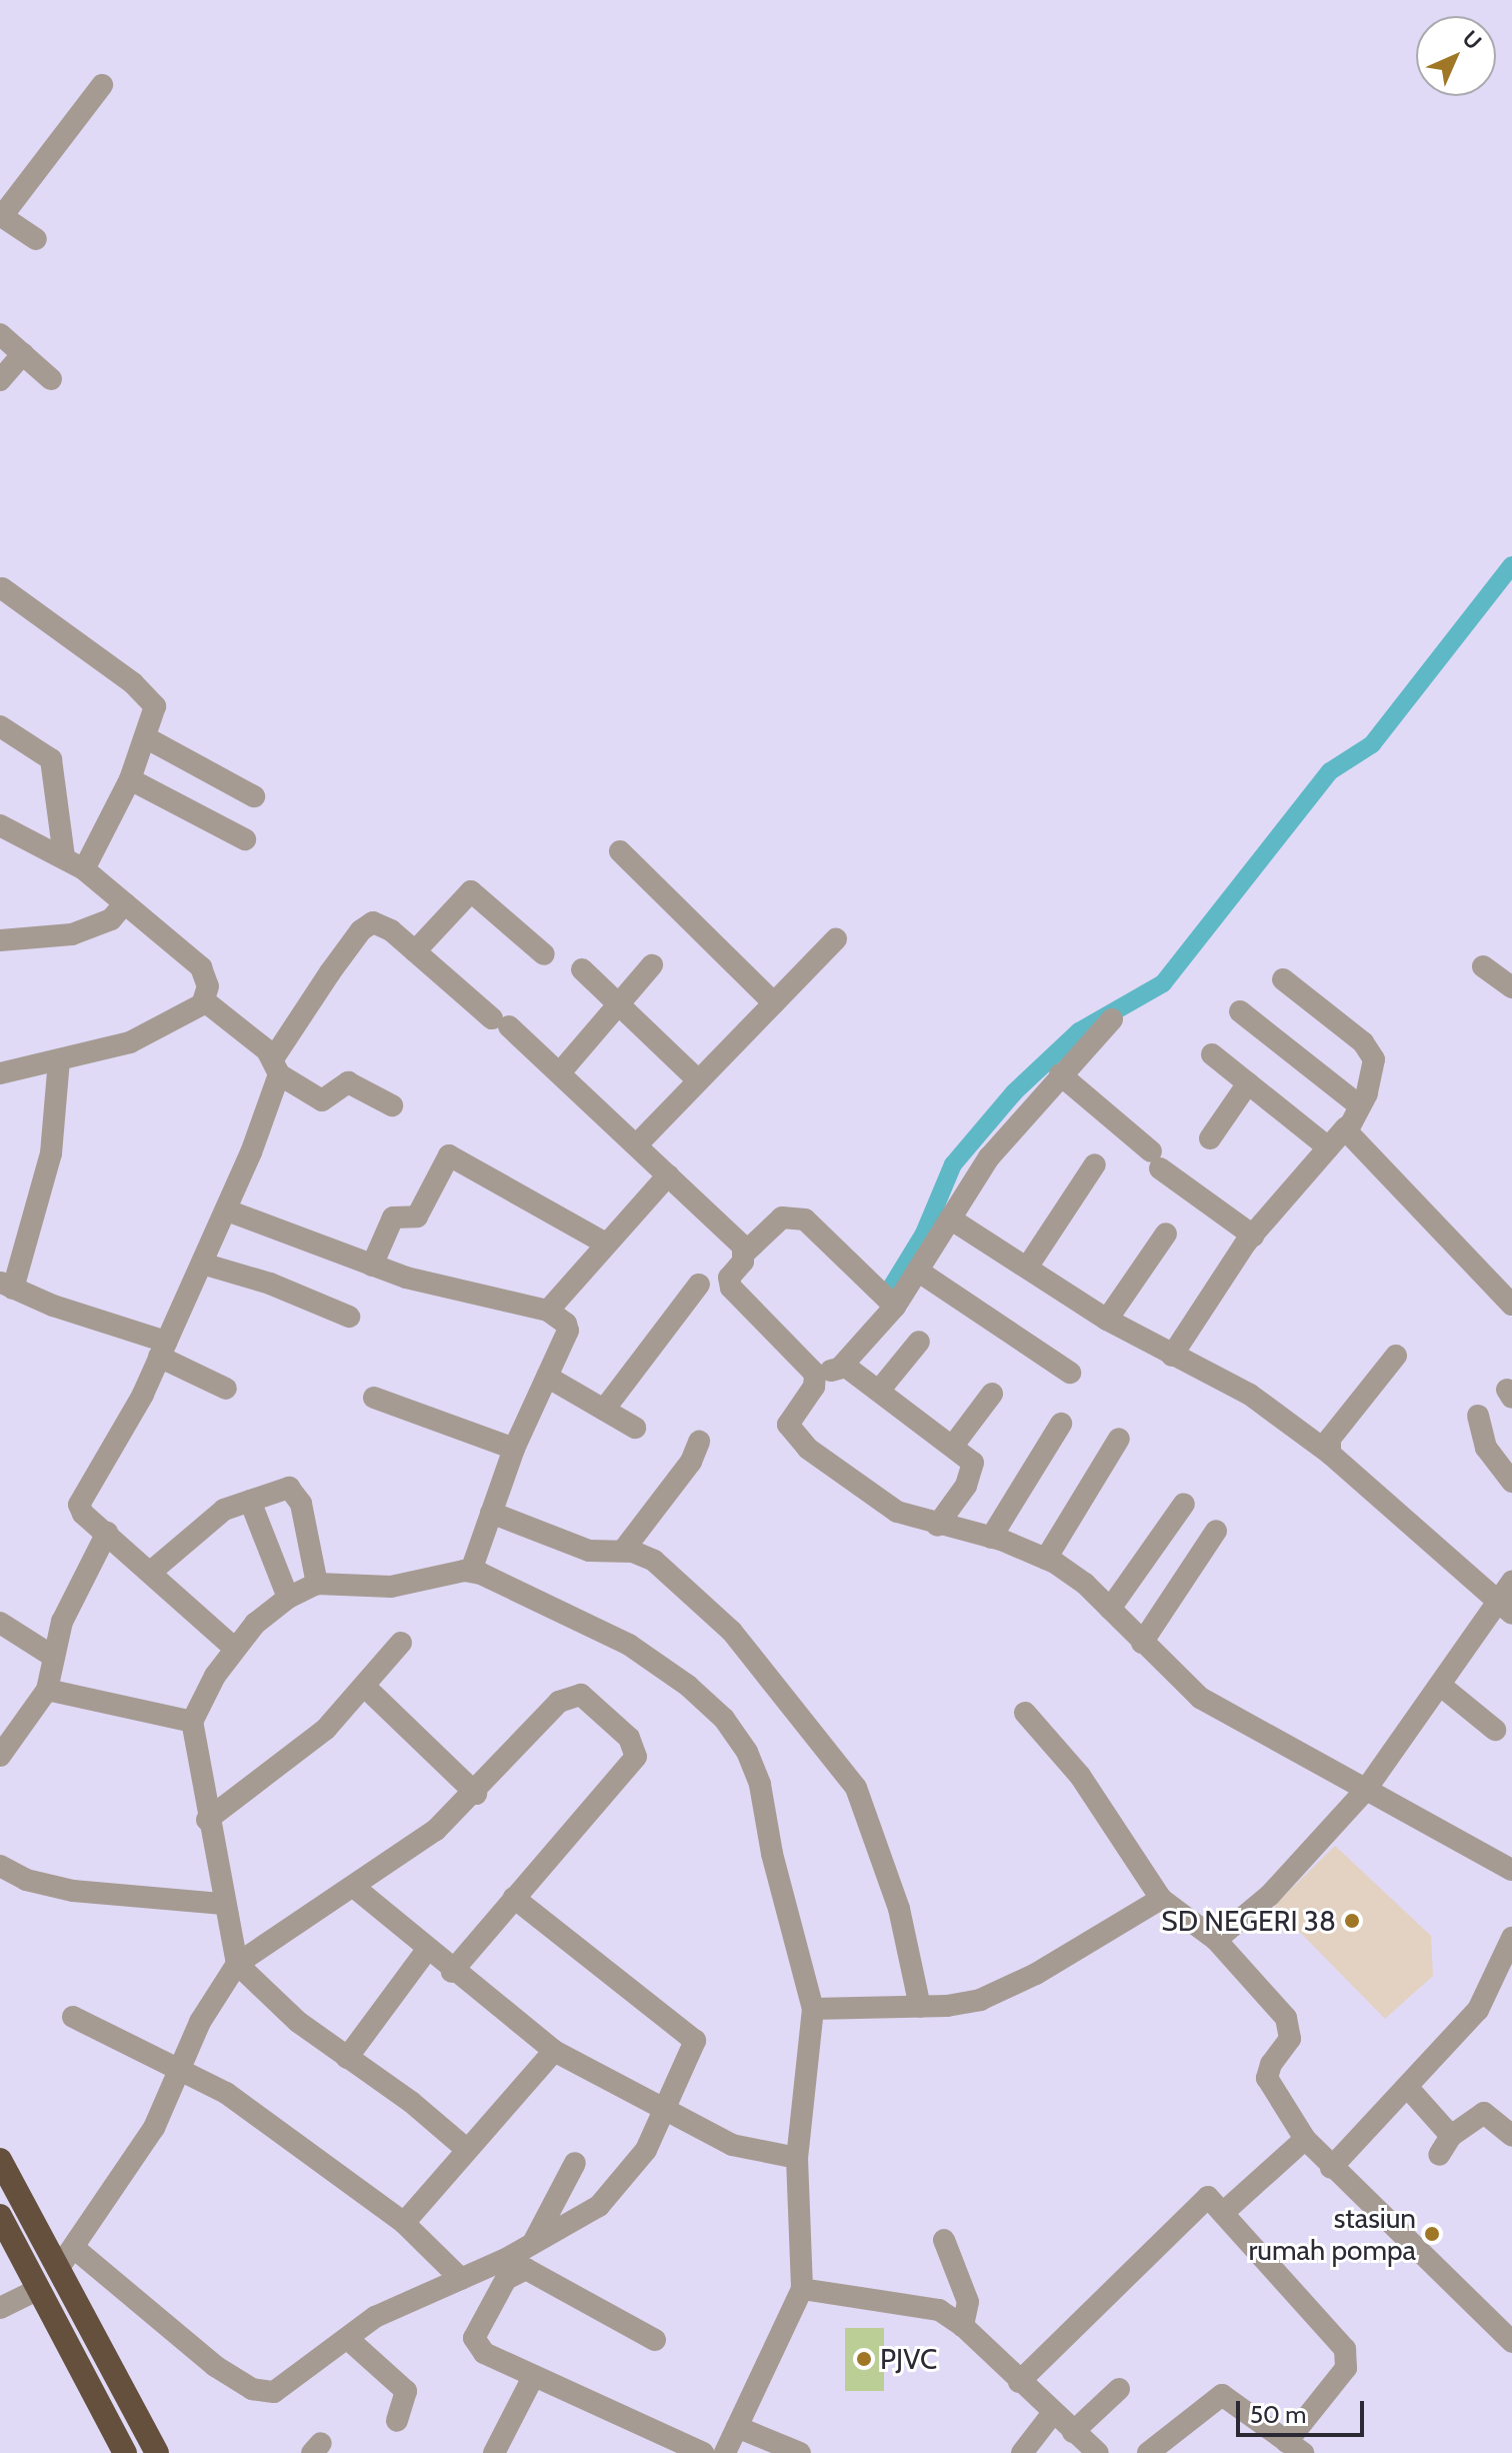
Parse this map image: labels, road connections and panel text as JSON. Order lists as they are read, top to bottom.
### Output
{
  "places": ["SD NEGERI 38", "stasiun rumah pompa", "PJVC"],
  "scale_bar": "50 m",
  "north": "top right"
}
